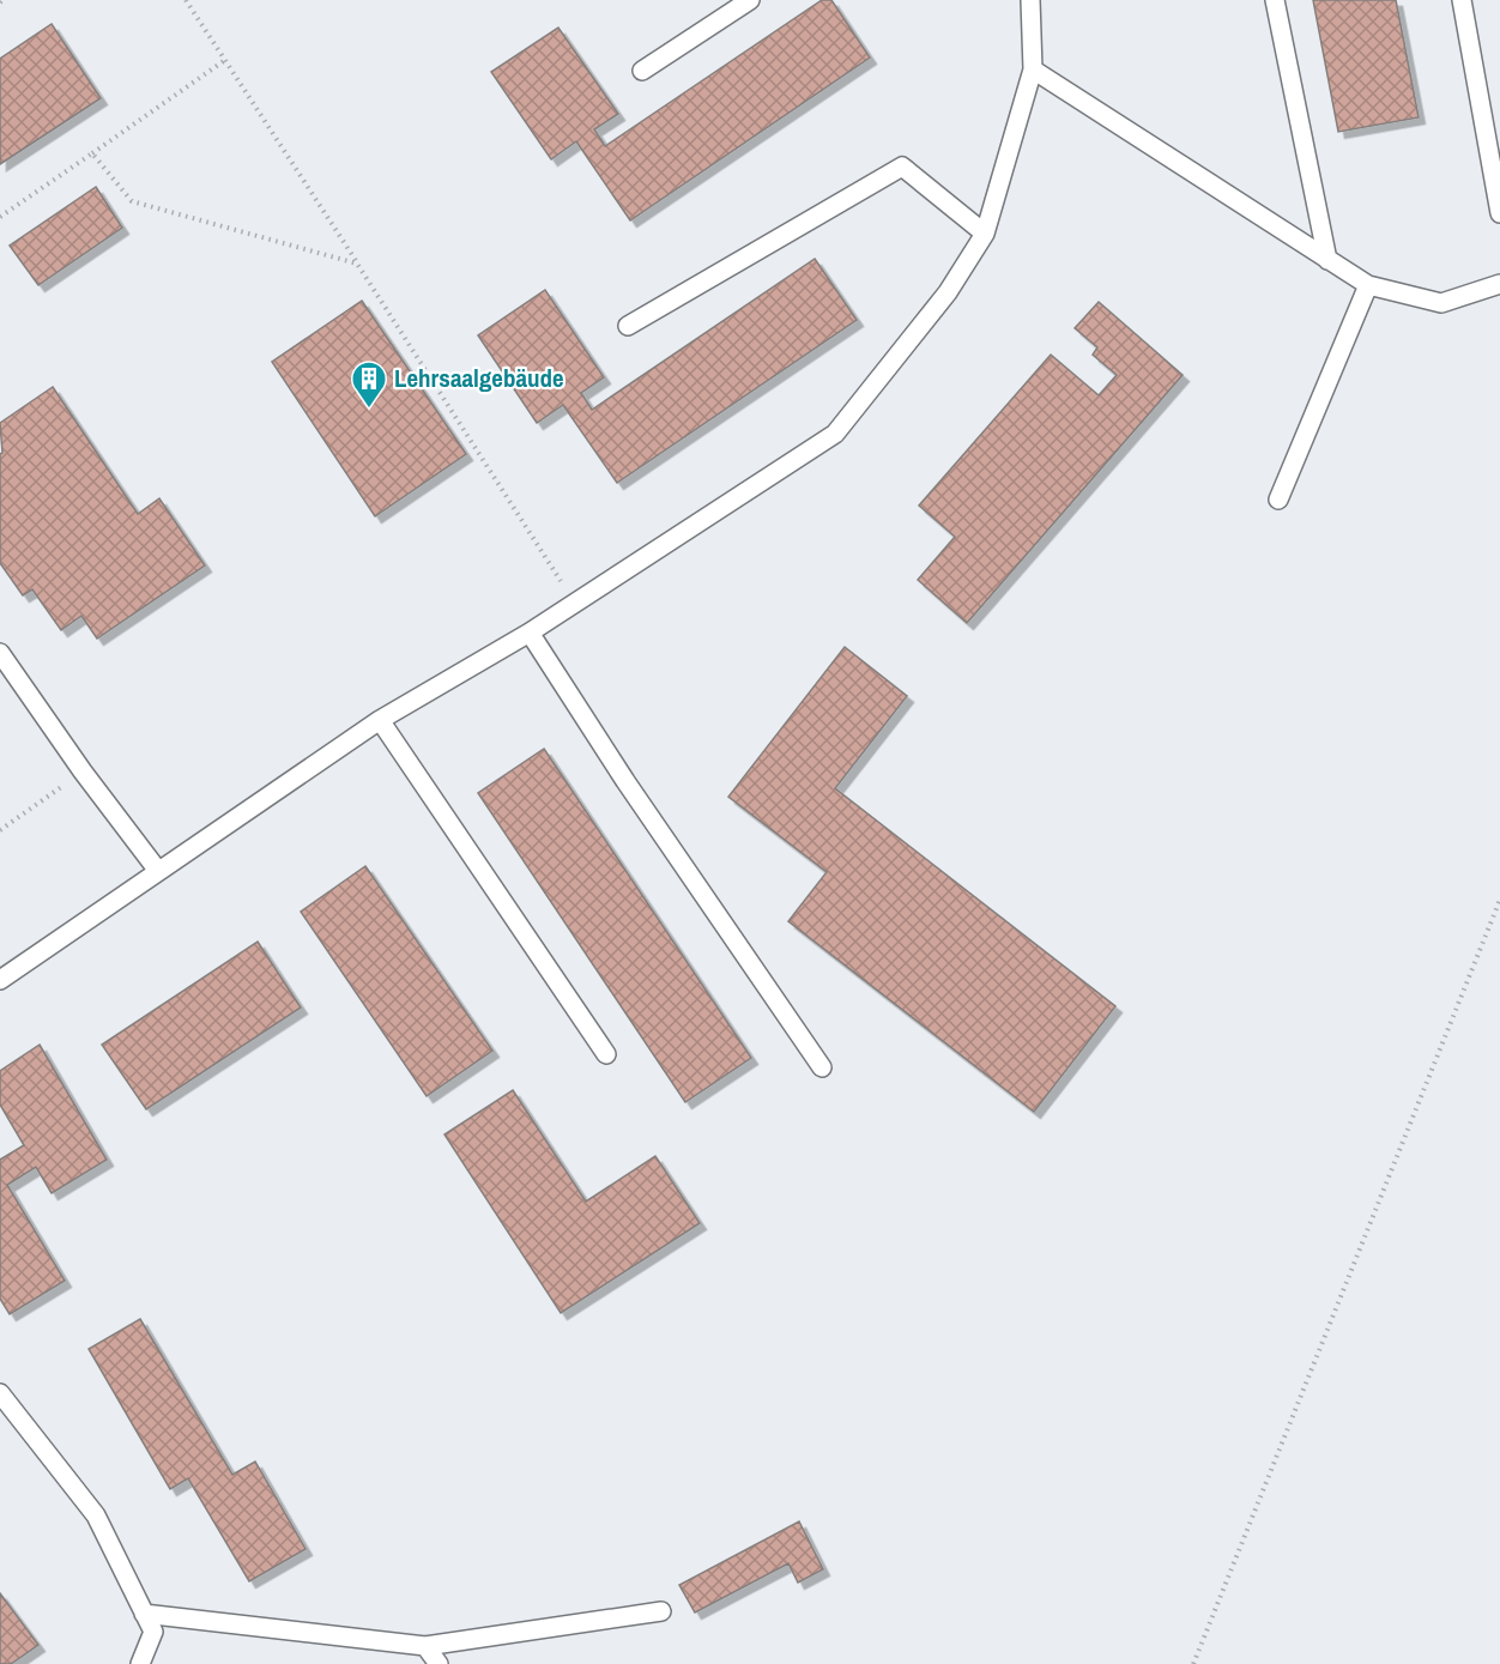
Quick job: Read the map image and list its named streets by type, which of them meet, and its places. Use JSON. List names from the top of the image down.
{
  "places": {
    "building": ["Lehrsaalgebäude"]
  }
}
